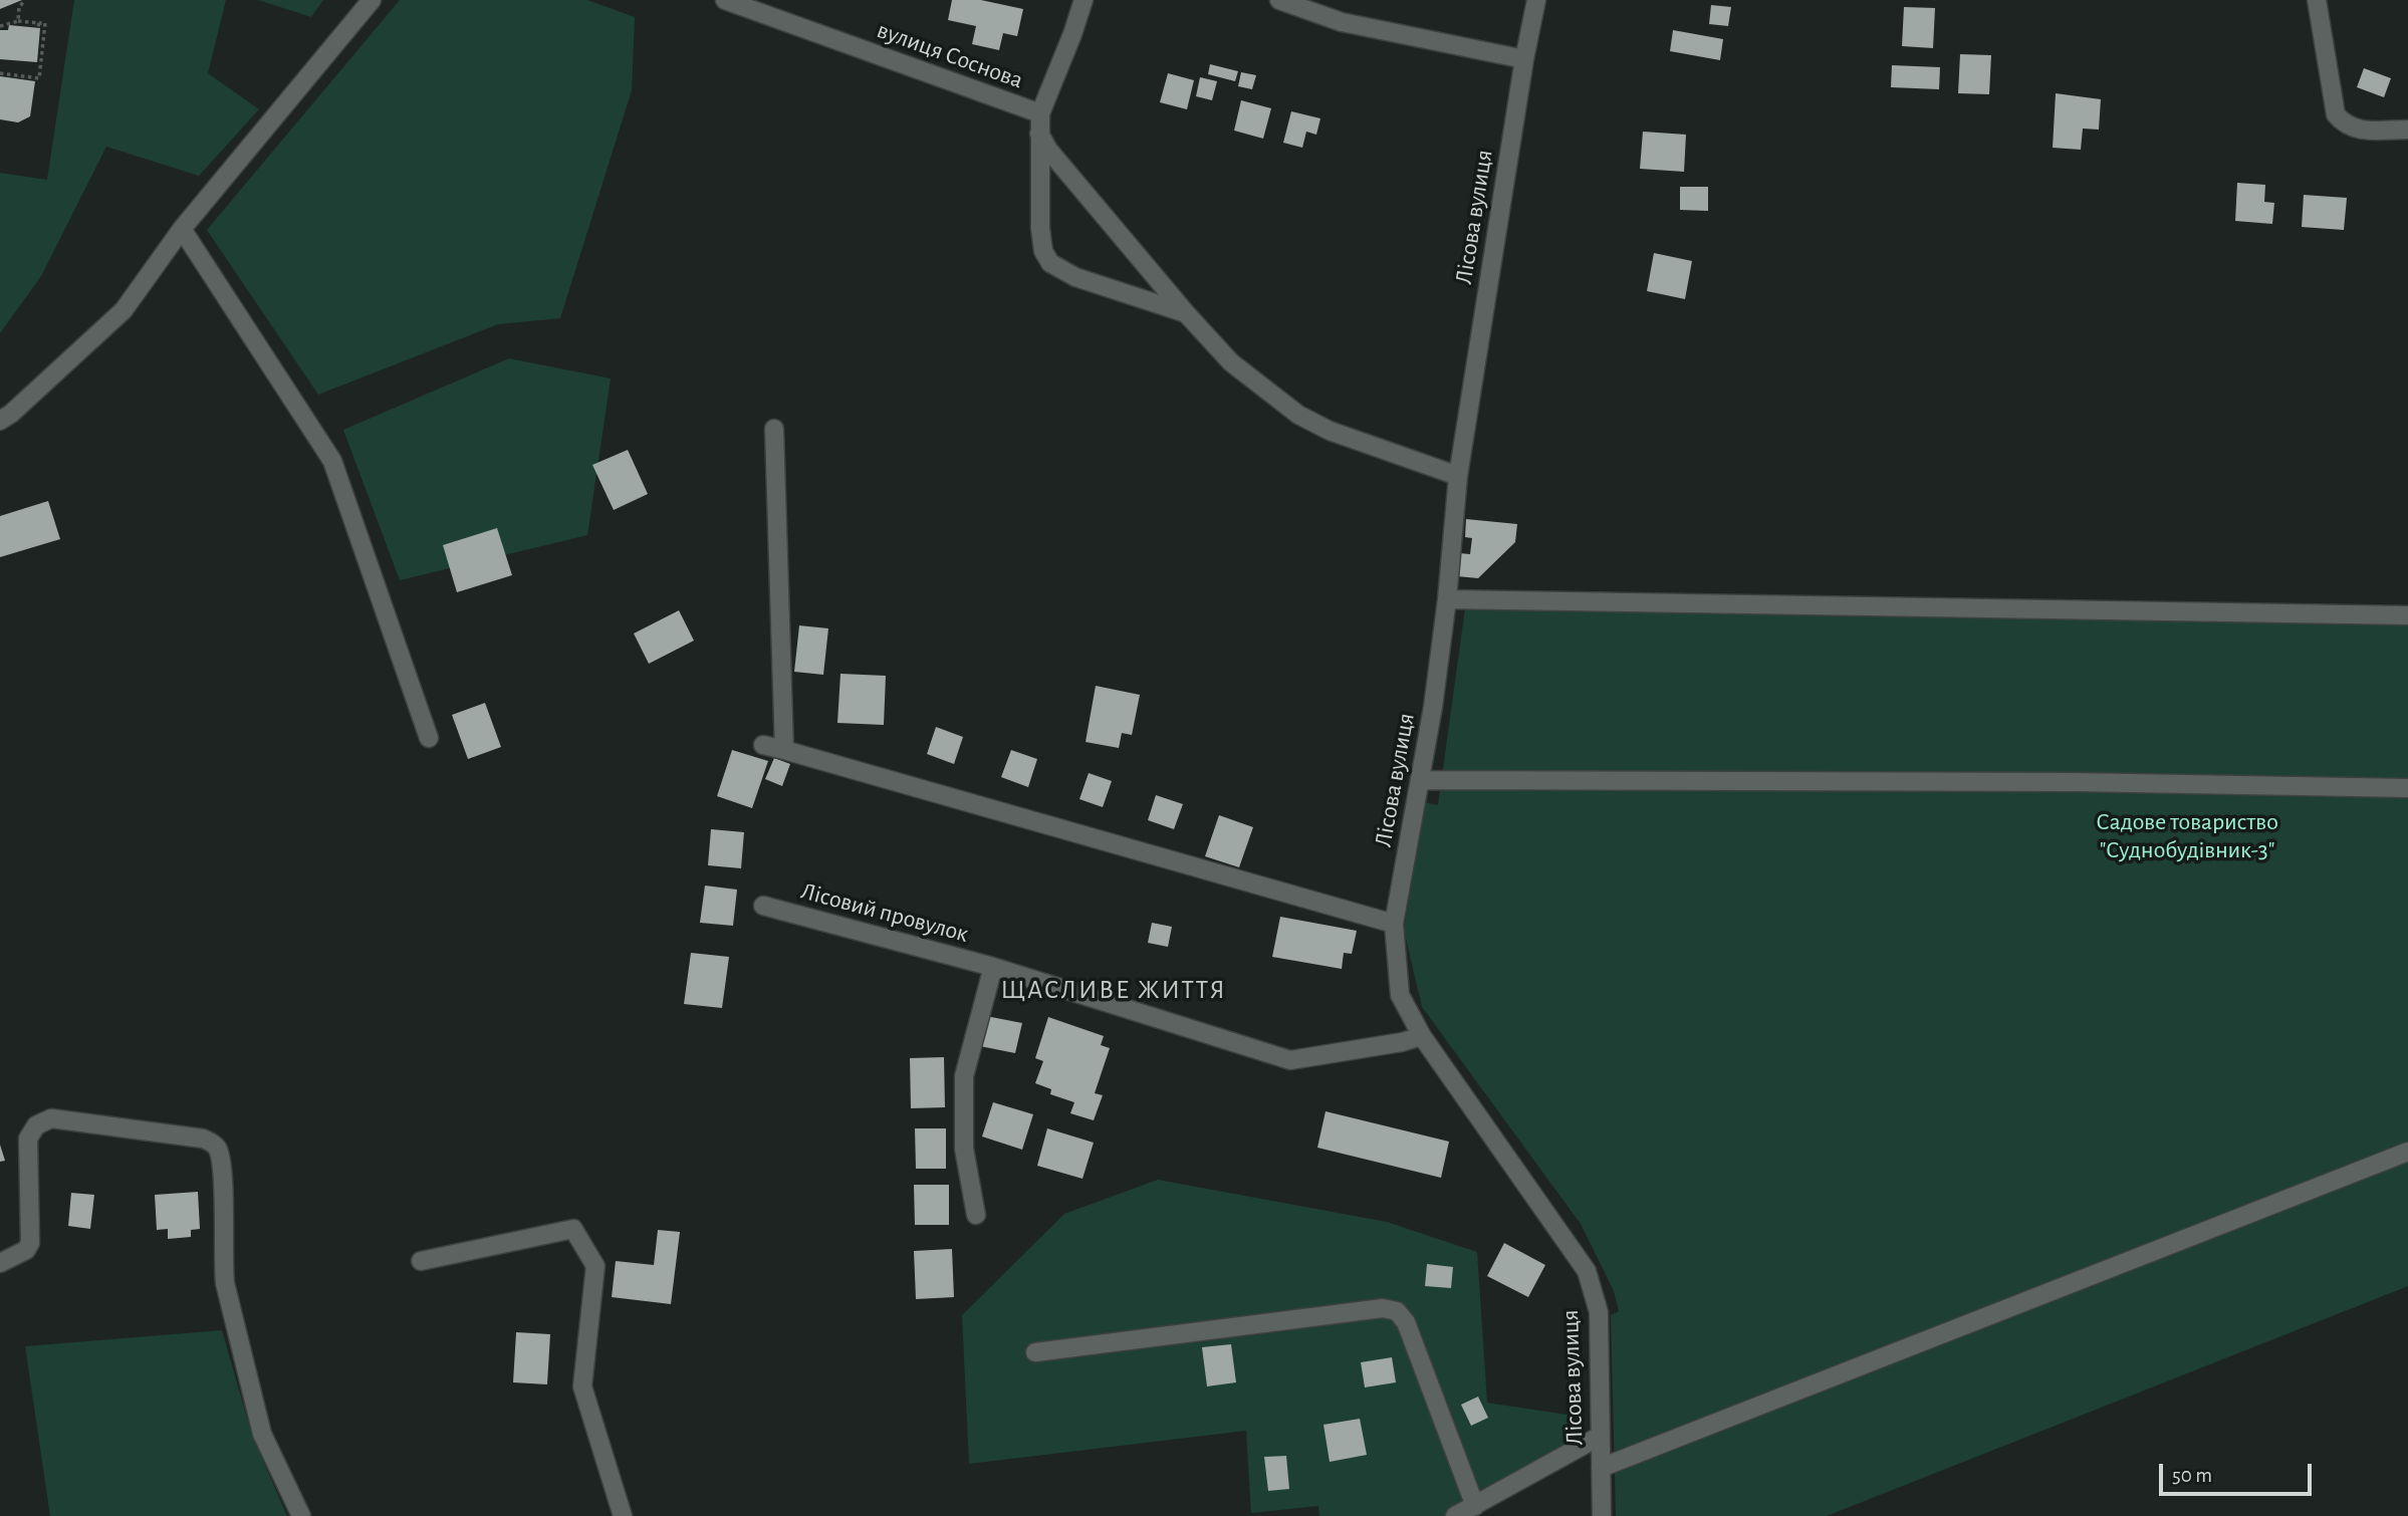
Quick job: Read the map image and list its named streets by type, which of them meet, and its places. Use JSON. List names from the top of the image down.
{
  "streets": {
    "street": ["вулиця Соснова", "Лісова вулиця", "Лісовий провулок"]
  },
  "crossings": [
    ["Лісова вулиця", "Лісовий провулок"]
  ],
  "districts": ["ЩАСЛИВЕ ЖИТТЯ"],
  "parks": ["Садове товариство \"Суднобудівник-3\""],
  "scale_bar": "50 m"
}
